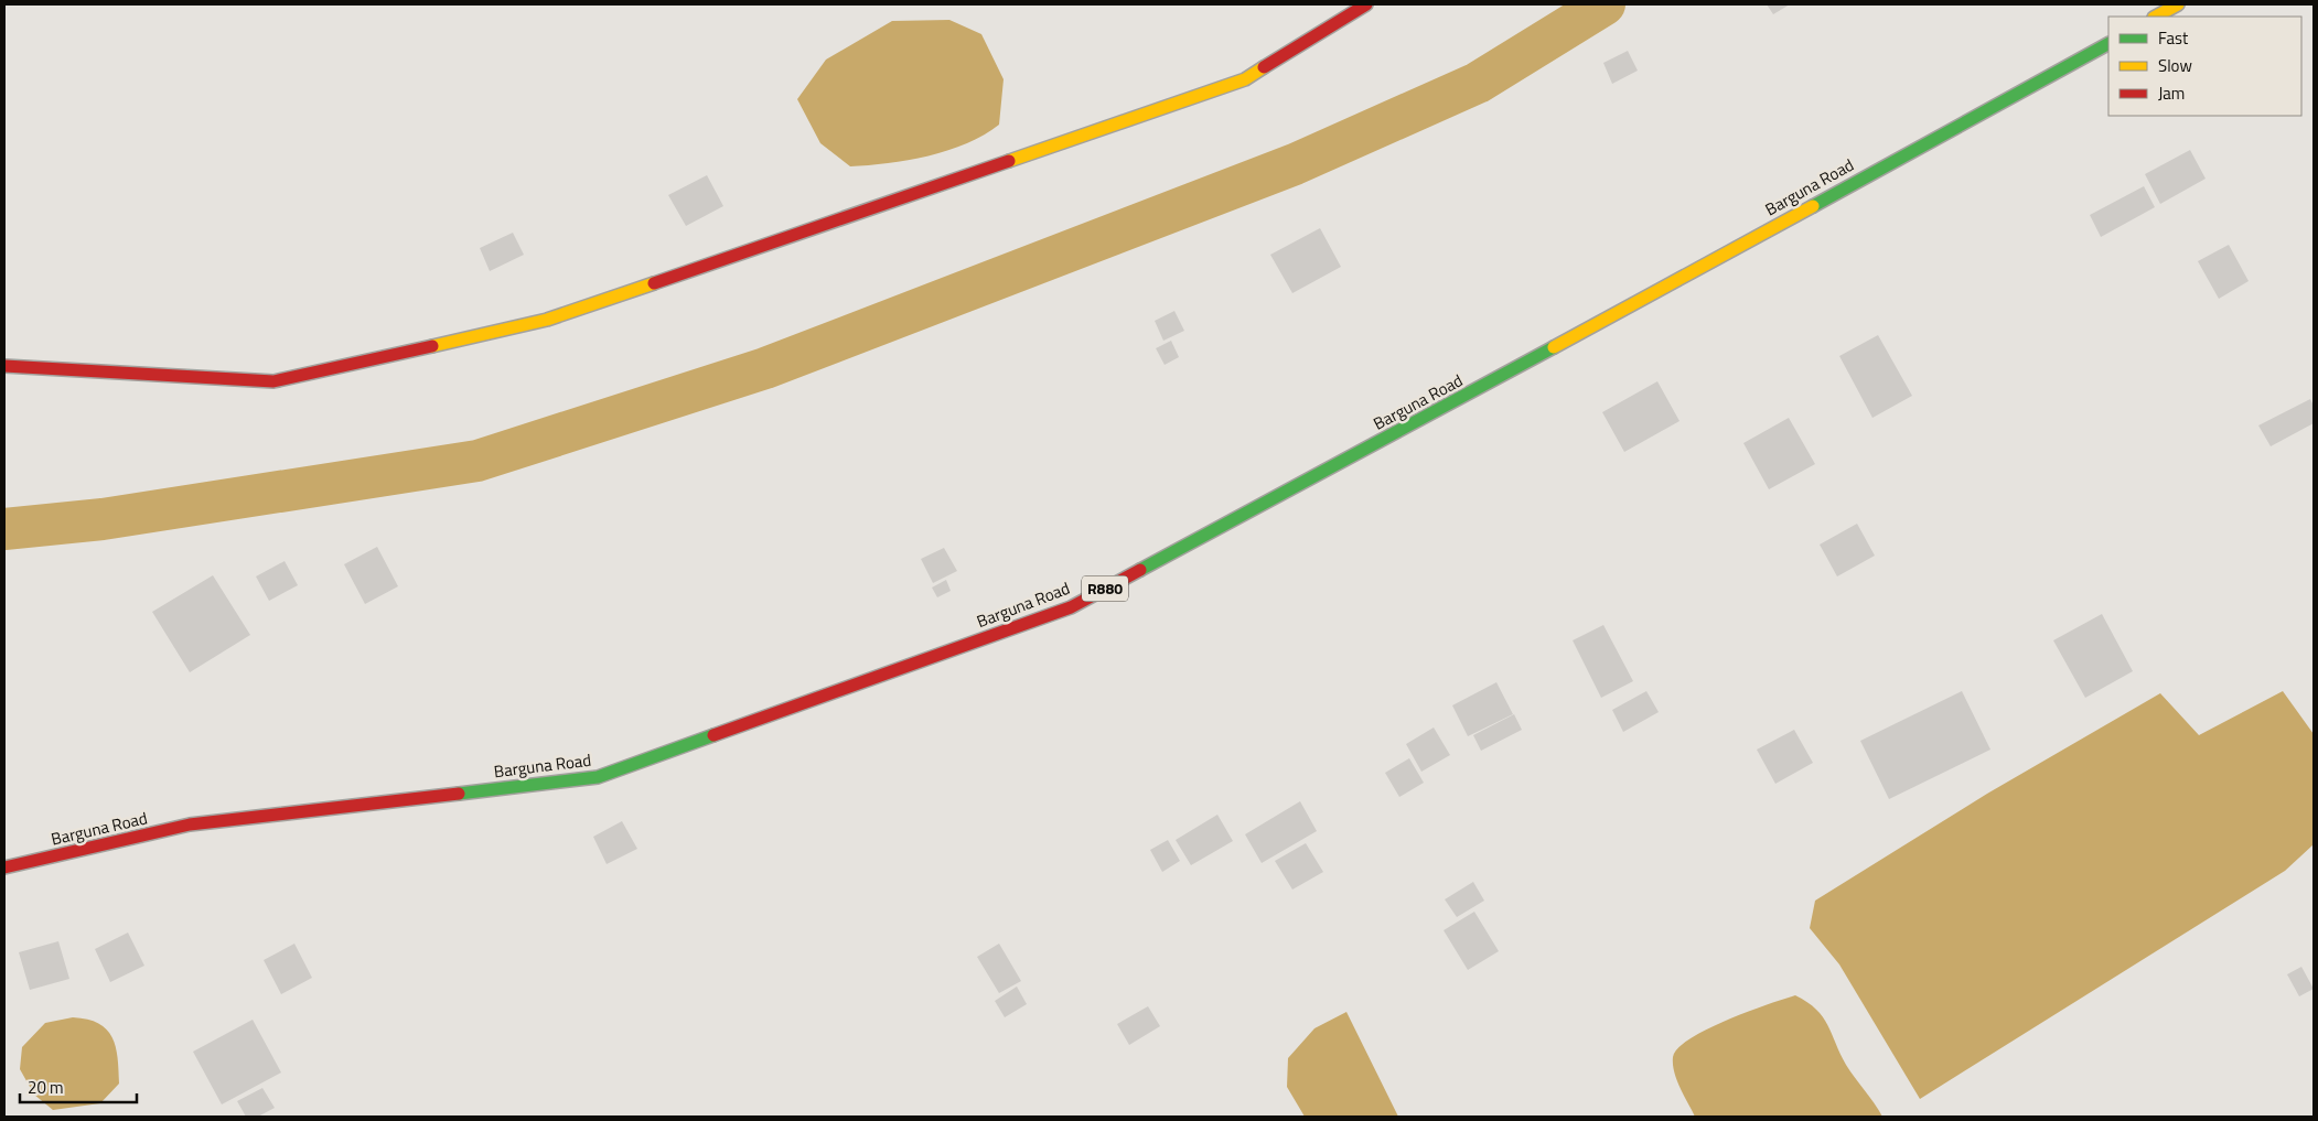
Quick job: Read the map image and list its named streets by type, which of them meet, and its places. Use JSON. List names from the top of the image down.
{
  "streets": {
    "main road": ["Barguna Road", "R880"]
  },
  "legend": ["Fast", "Slow", "Jam"],
  "scale_bar": "20 m"
}
